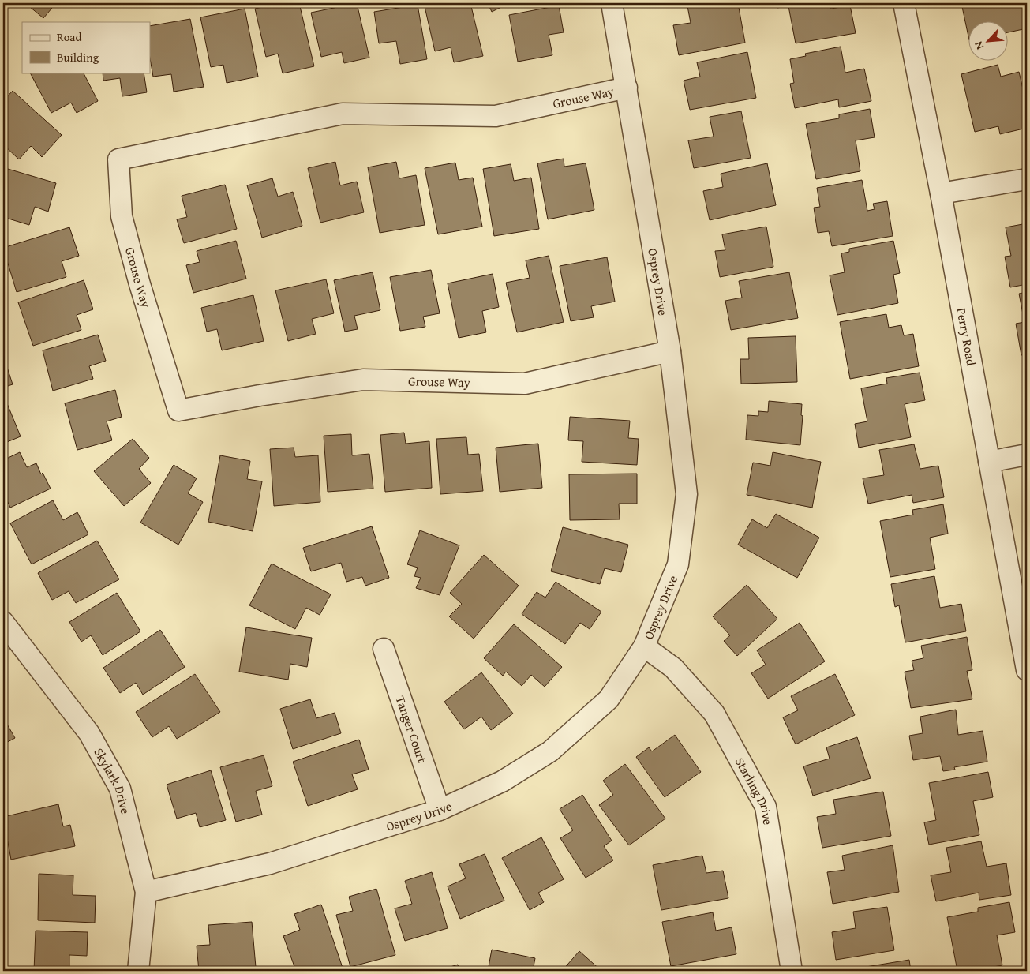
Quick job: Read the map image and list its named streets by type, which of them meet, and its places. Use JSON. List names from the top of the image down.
{
  "streets": {
    "street": [
      "Grouse Way",
      "Osprey Drive",
      "Perry Road",
      "Tanger Court",
      "Skylark Drive",
      "Starling Drive"
    ]
  },
  "crossings": [
    ["Grouse Way", "Osprey Drive"],
    ["Osprey Drive", "Tanger Court"],
    ["Osprey Drive", "Skylark Drive"],
    ["Osprey Drive", "Starling Drive"]
  ],
  "legend": ["Road", "Building"],
  "north": "bottom left"
}
